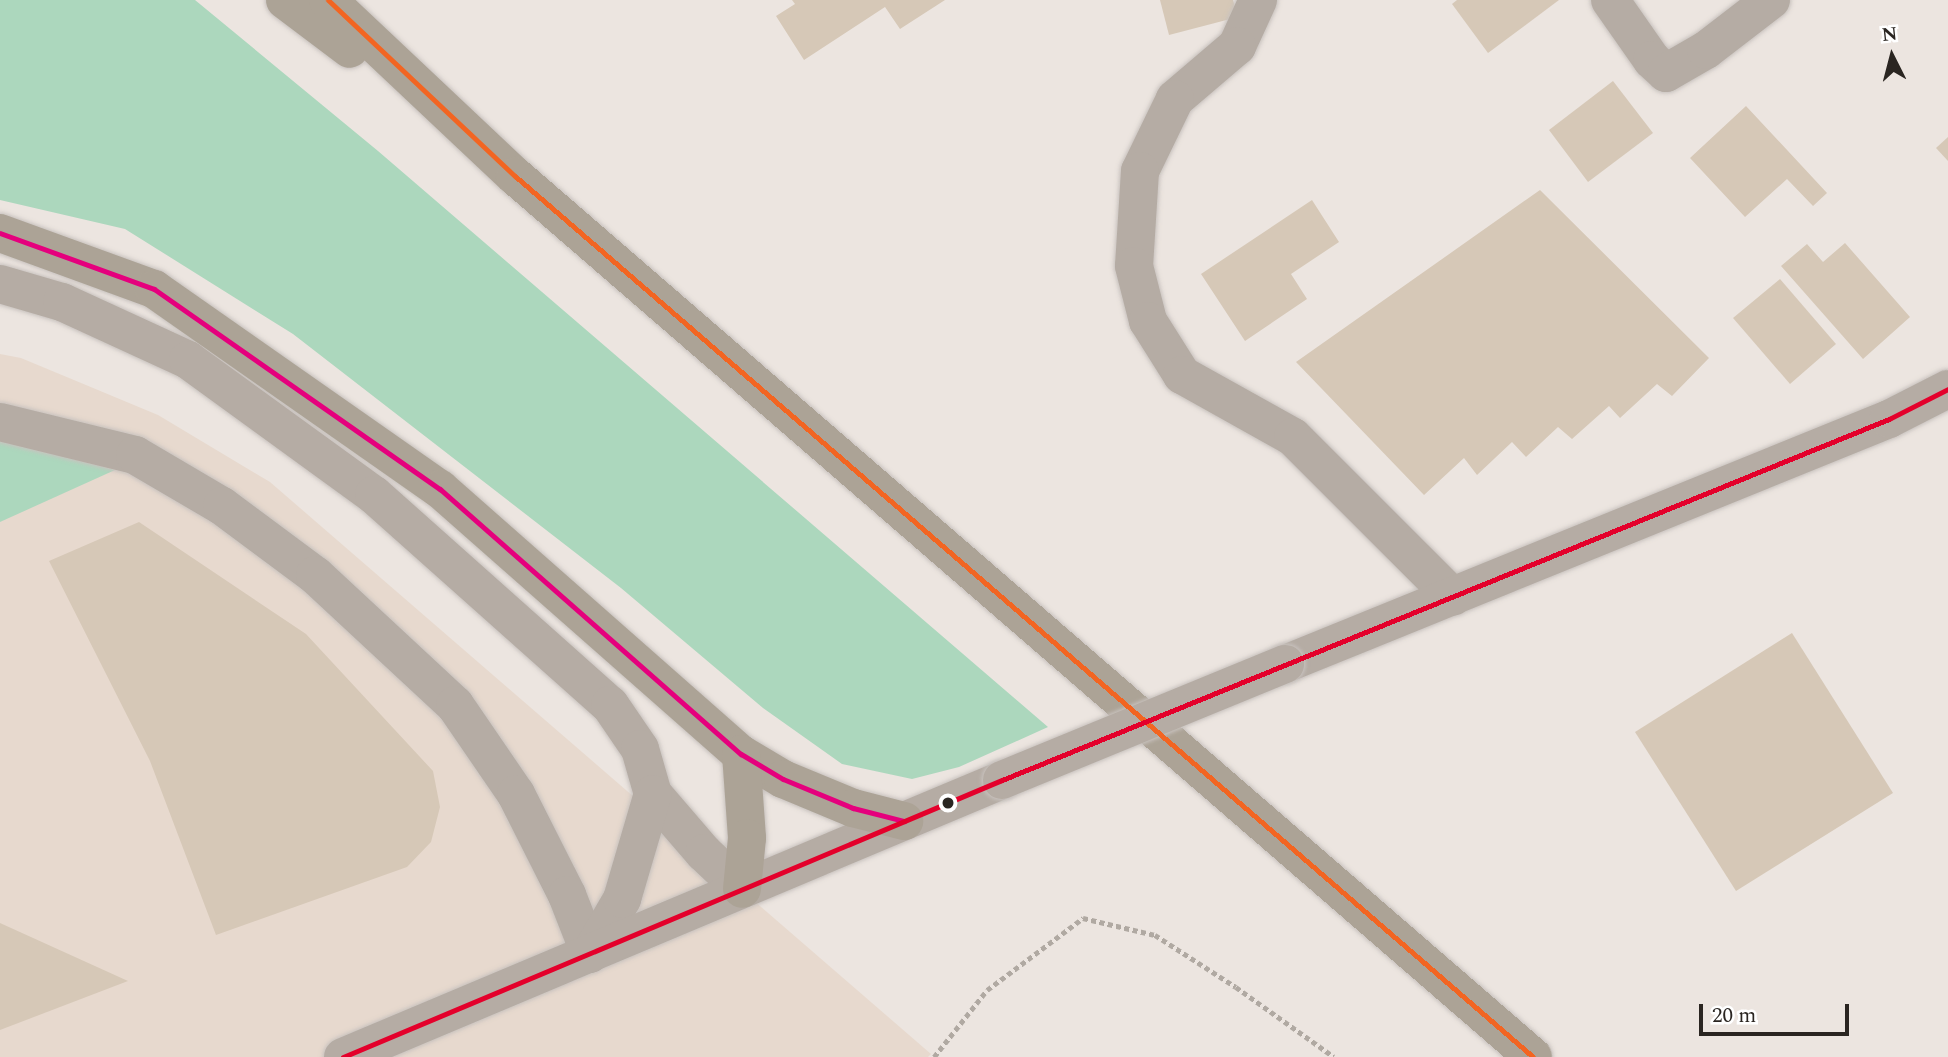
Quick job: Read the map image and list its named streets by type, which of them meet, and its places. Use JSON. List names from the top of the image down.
{
  "scale_bar": "20 m",
  "north": "top"
}
